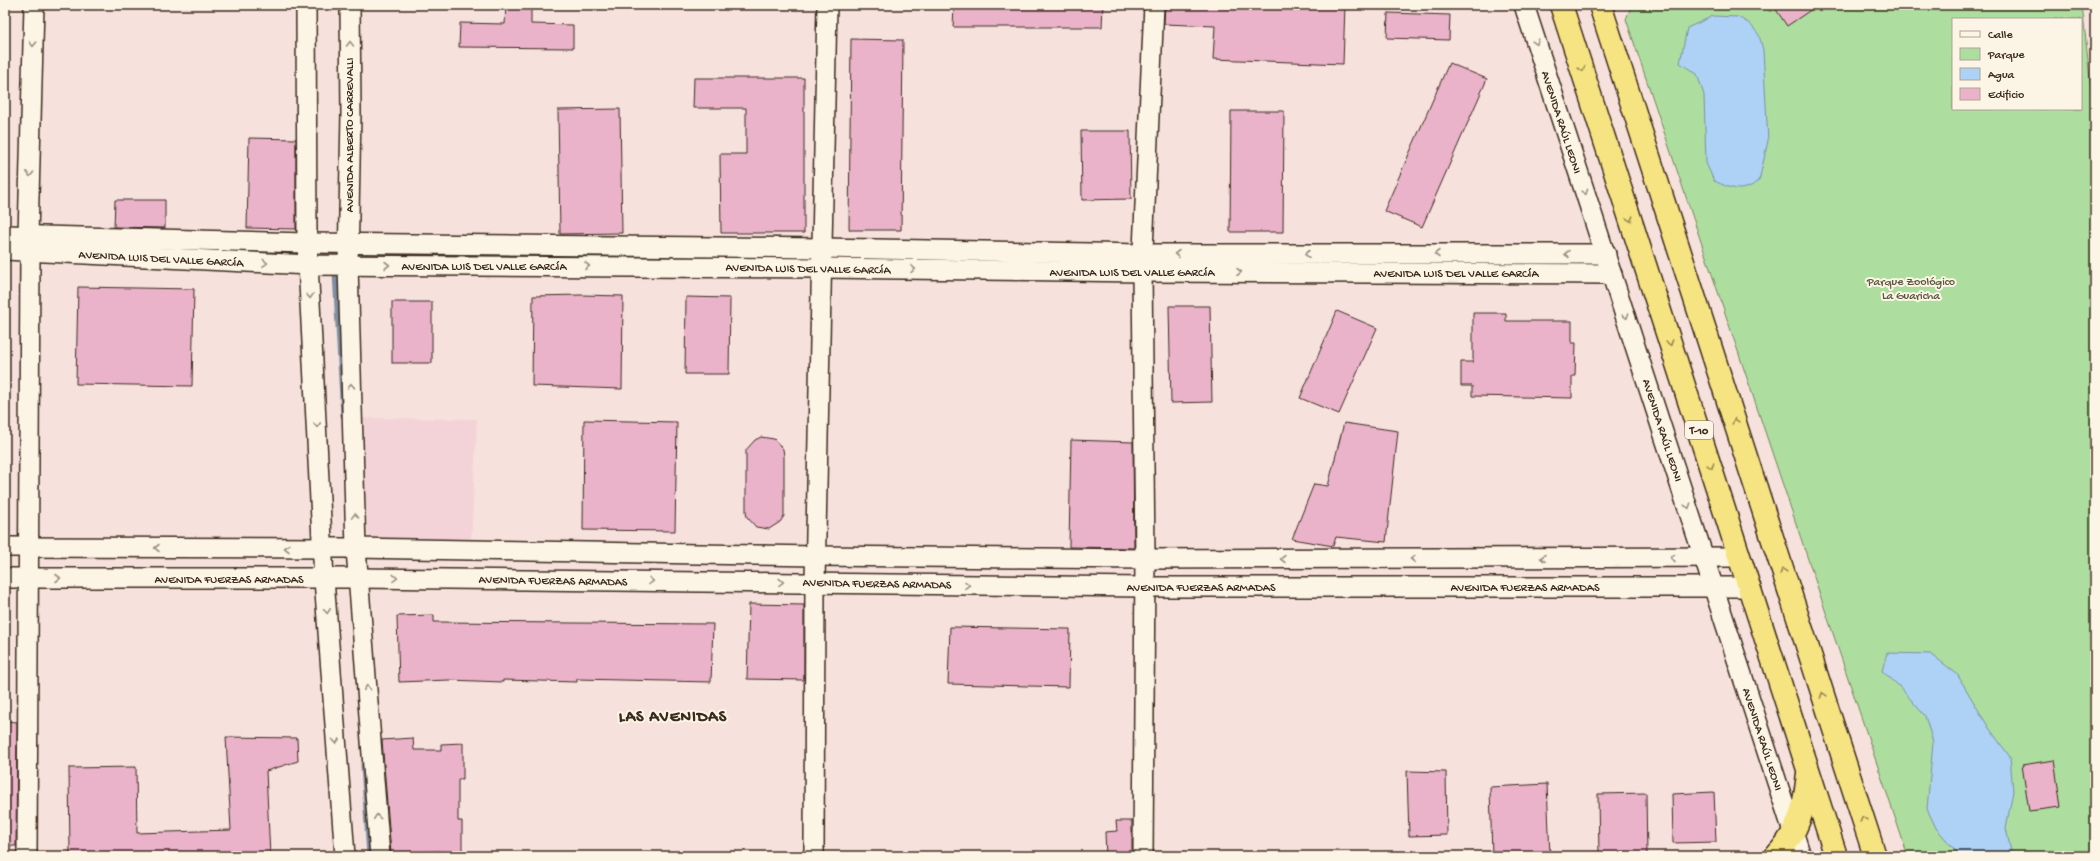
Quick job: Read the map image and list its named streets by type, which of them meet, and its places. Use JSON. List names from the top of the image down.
{
  "streets": {
    "highway": ["T-10"],
    "street": [
      "AVENIDA RAÚL LEONI",
      "AVENIDA ALBERTO CARREVALLI",
      "AVENIDA LUIS DEL VALLE GARCÍA",
      "AVENIDA FUERZAS ARMADAS"
    ]
  },
  "crossings": [
    ["AVENIDA RAÚL LEONI", "AVENIDA LUIS DEL VALLE GARCÍA"],
    ["AVENIDA RAÚL LEONI", "AVENIDA FUERZAS ARMADAS"],
    ["AVENIDA ALBERTO CARREVALLI", "AVENIDA LUIS DEL VALLE GARCÍA"],
    ["AVENIDA ALBERTO CARREVALLI", "AVENIDA FUERZAS ARMADAS"],
    ["T-10", "AVENIDA FUERZAS ARMADAS"]
  ],
  "one_way": ["AVENIDA RAÚL LEONI"],
  "districts": ["LAS AVENIDAS"],
  "parks": ["Parque Zoológico La Guaricha"],
  "legend": [
    "Calle",
    "Parque",
    "Agua",
    "Edificio"
  ]
}
